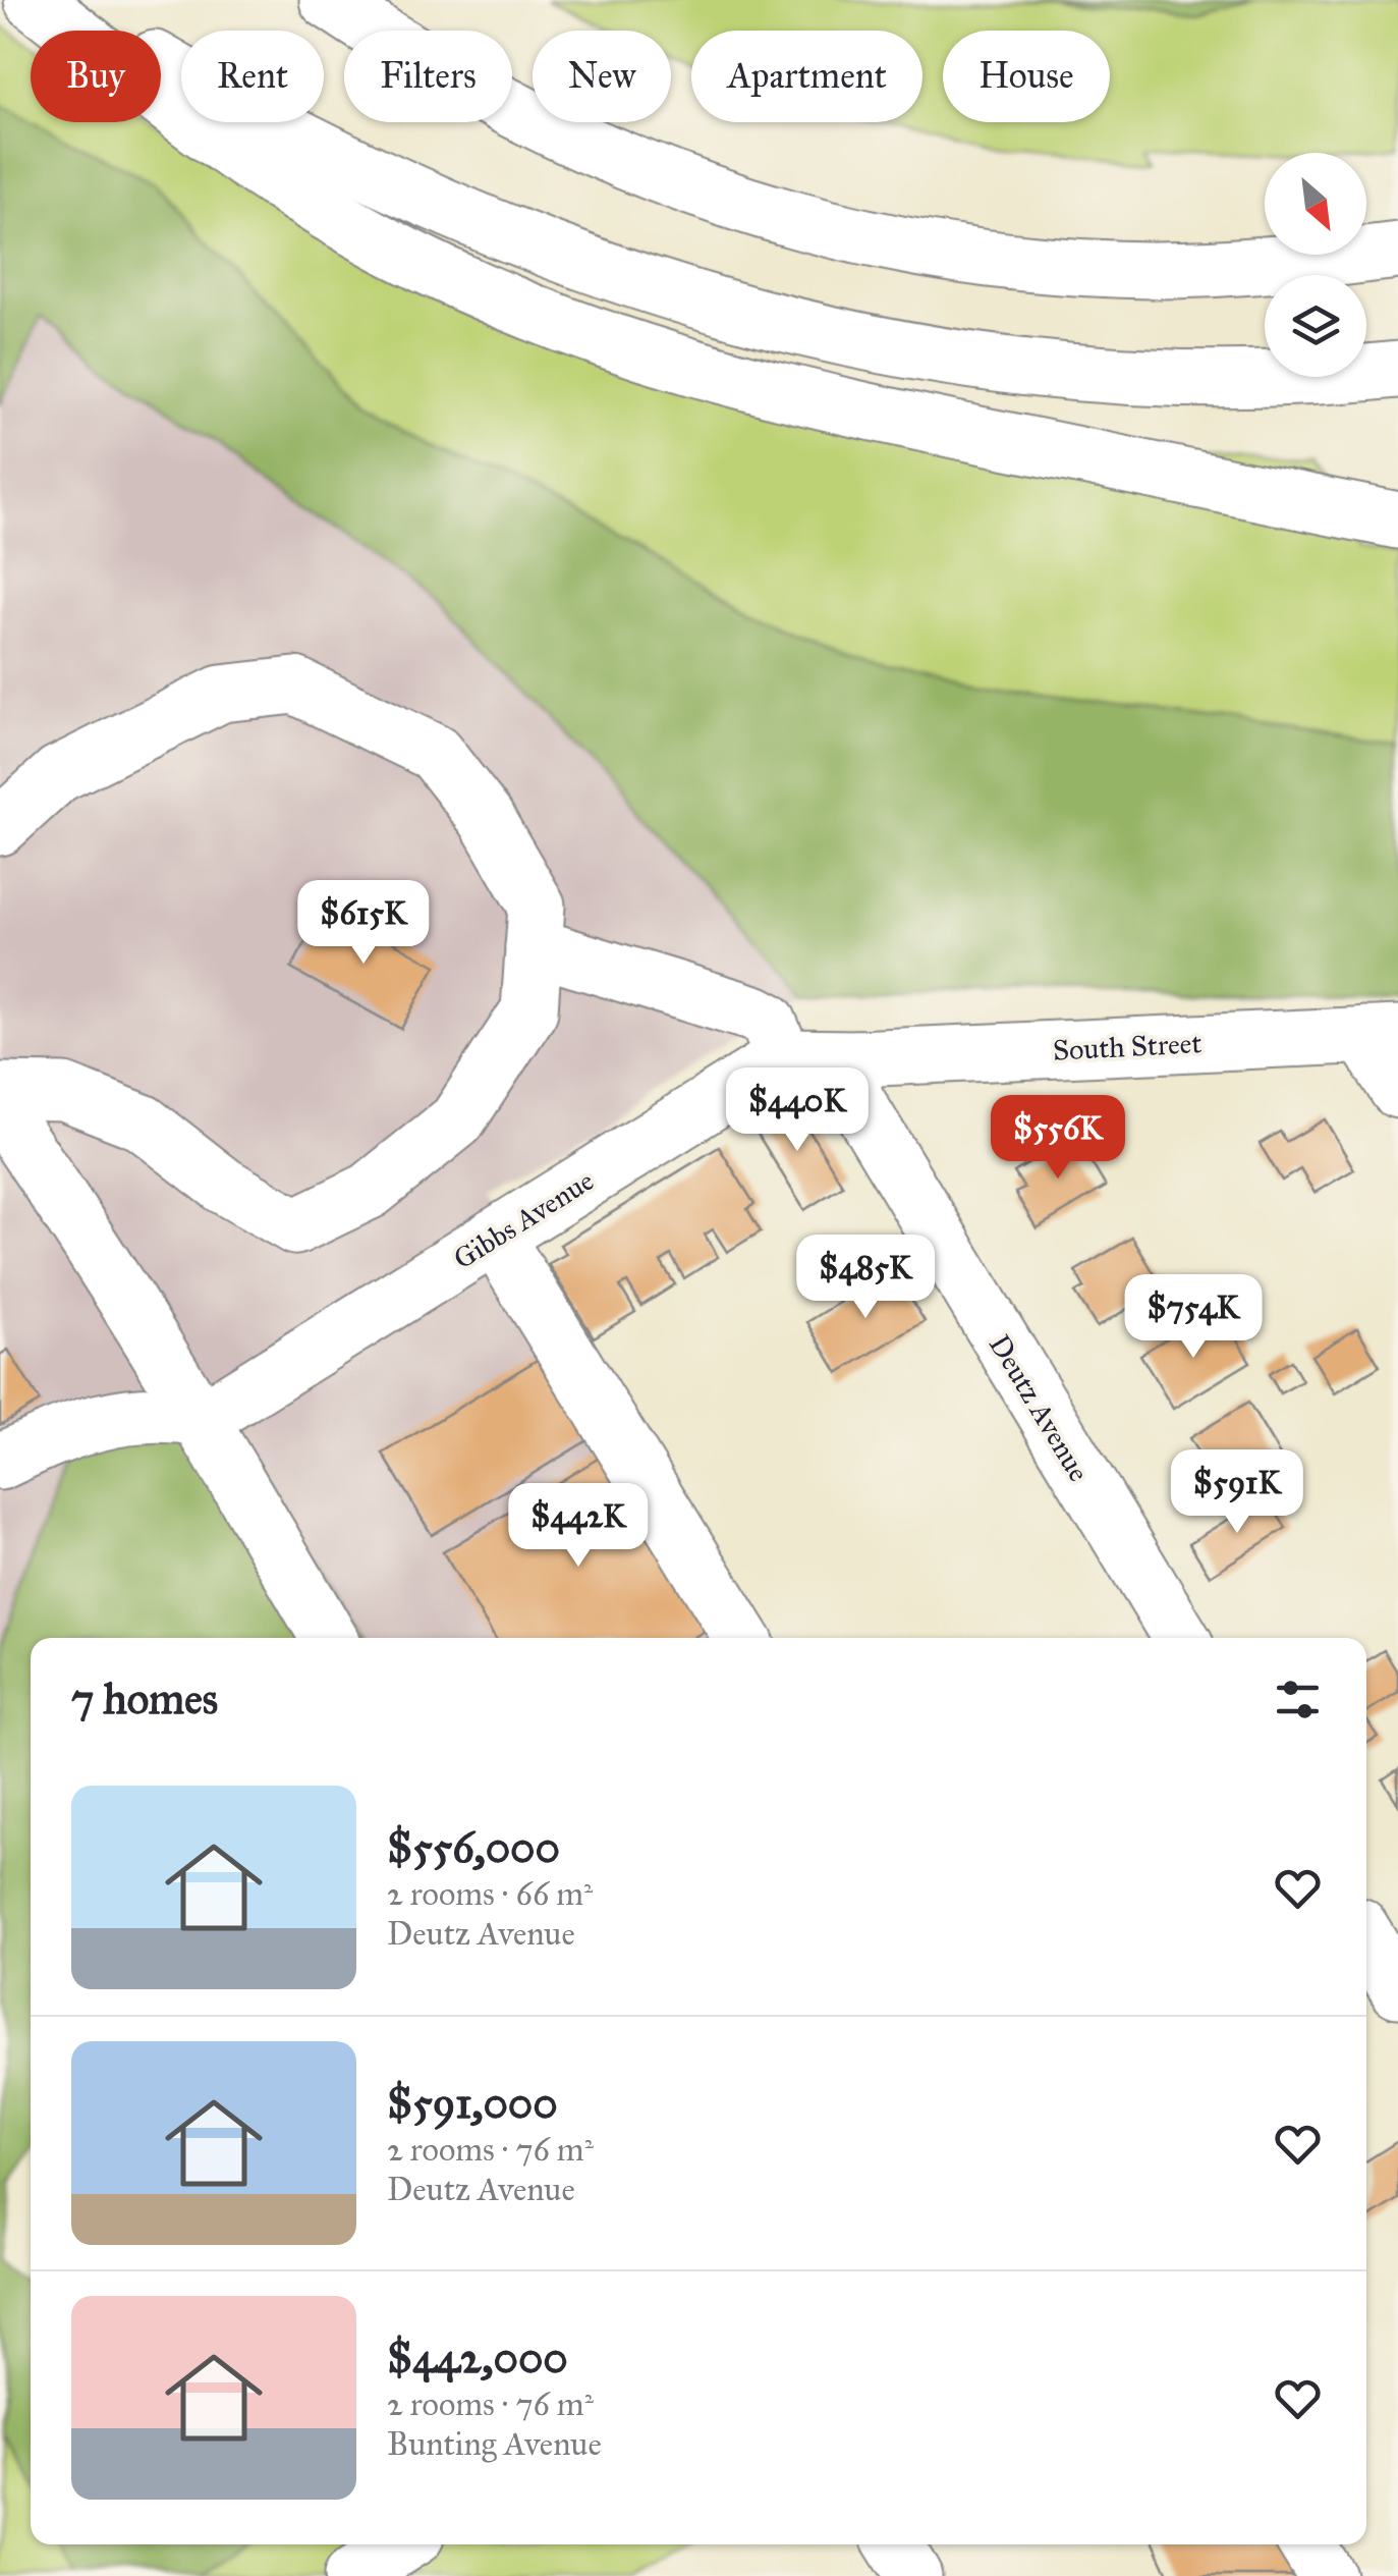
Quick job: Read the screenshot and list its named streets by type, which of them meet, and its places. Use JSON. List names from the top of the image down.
{
  "streets": {
    "main road": ["South Street", "Gibbs Avenue", "Deutz Avenue"]
  },
  "crossings": [
    ["South Street", "Deutz Avenue"]
  ],
  "north": "bottom right",
  "page": {
    "chip": [
      "Buy",
      "Rent",
      "Filters",
      "New",
      "Apartment",
      "House"
    ],
    "price": [
      "$615K",
      "$440K",
      "$556K",
      "$485K",
      "$754K",
      "$591K",
      "$442K"
    ],
    "heading": "7 homes",
    "list": [
      {
        "name": "$556,000",
        "note": "2 rooms · 66 m² · Deutz Avenue"
      },
      {
        "name": "$591,000",
        "note": "2 rooms · 76 m² · Deutz Avenue"
      },
      {
        "name": "$442,000",
        "note": "2 rooms · 76 m² · Bunting Avenue"
      }
    ]
  }
}
